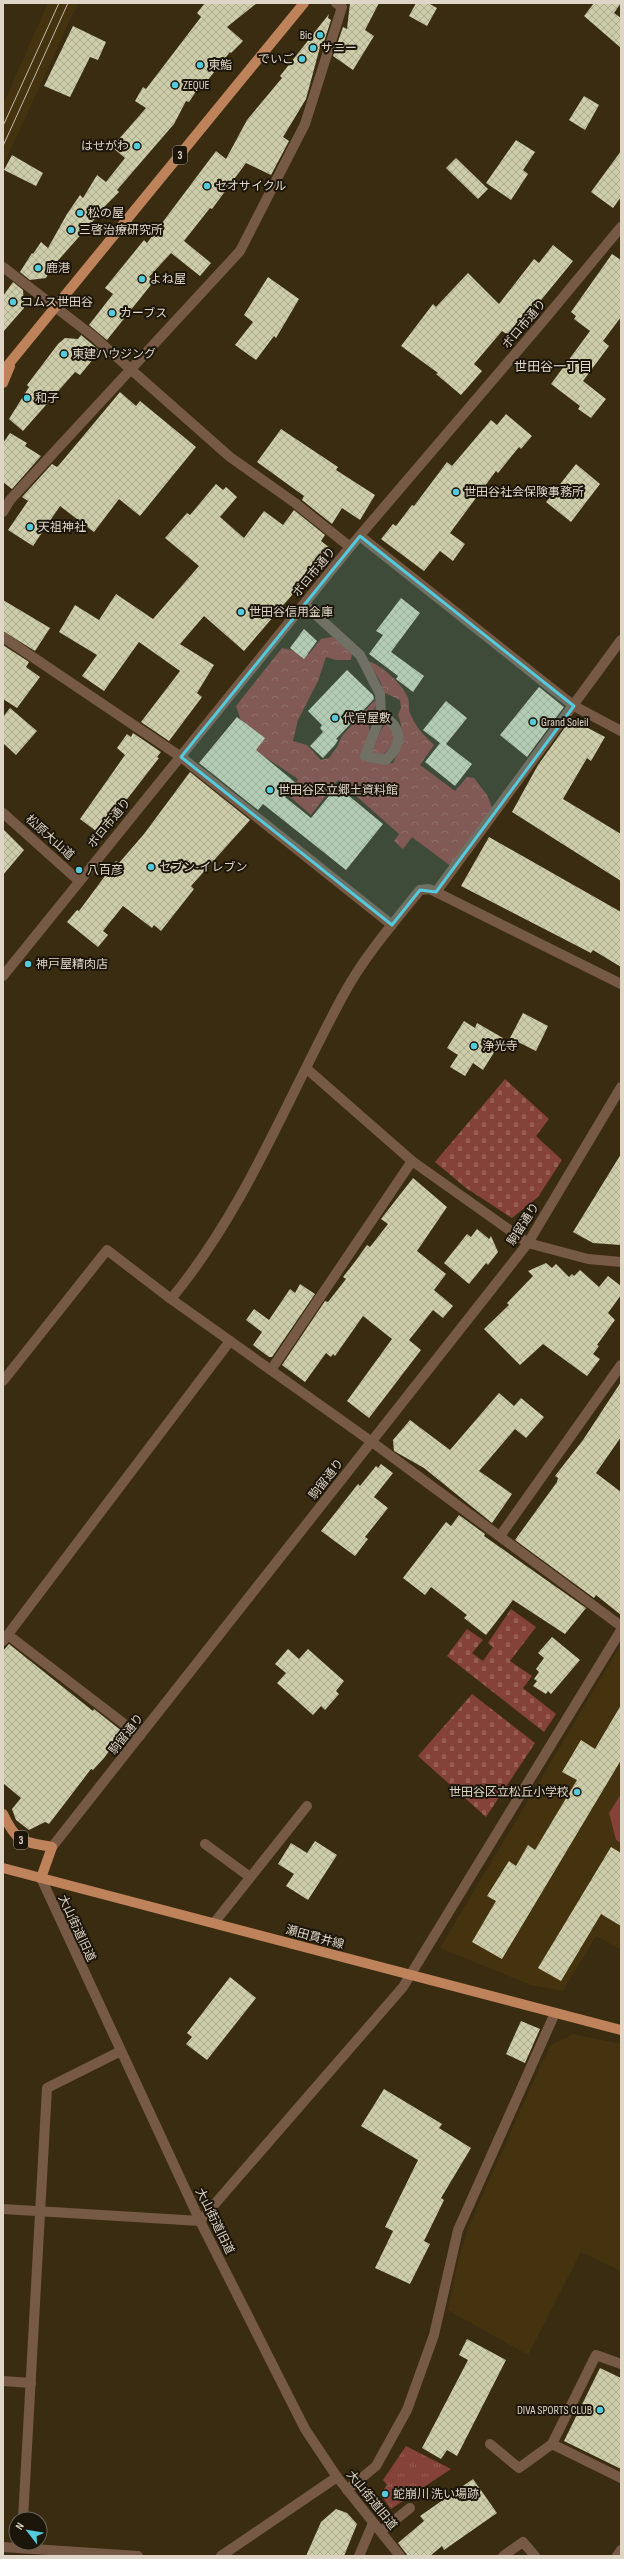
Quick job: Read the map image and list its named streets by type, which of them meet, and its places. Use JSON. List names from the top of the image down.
{
  "streets": {
    "main road": ["3", "駒留通り", "瀬田貫井線"],
    "street": ["ボロ市通り", "松原大山道", "大山街道旧道"]
  },
  "crossings": [
    ["3", "駒留通り"],
    ["ボロ市通り", "松原大山道"],
    ["駒留通り", "大山街道旧道"],
    ["駒留通り", "瀬田貫井線"],
    ["大山街道旧道", "瀬田貫井線"]
  ],
  "districts": ["世田谷一丁目"],
  "places": [
    "Bic",
    "サニー",
    "でいご",
    "東鮨",
    "ZEQUE",
    "はせがわ",
    "セオサイクル",
    "松の屋",
    "三啓治療研究所",
    "鹿港",
    "よね屋",
    "コムス世田谷",
    "カーブス",
    "東建ハウジング",
    "和子",
    "世田谷社会保険事務所",
    "天祖神社",
    "世田谷信用金庫",
    "代官屋敷",
    "Grand Soleil",
    "世田谷区立郷土資料館",
    "セブン-イレブン",
    "八百彦",
    "神戸屋精肉店",
    "浄光寺",
    "世田谷区立松丘小学校",
    "DIVA SPORTS CLUB",
    "蛇崩川 洗い場跡"
  ],
  "north": "top left"
}
